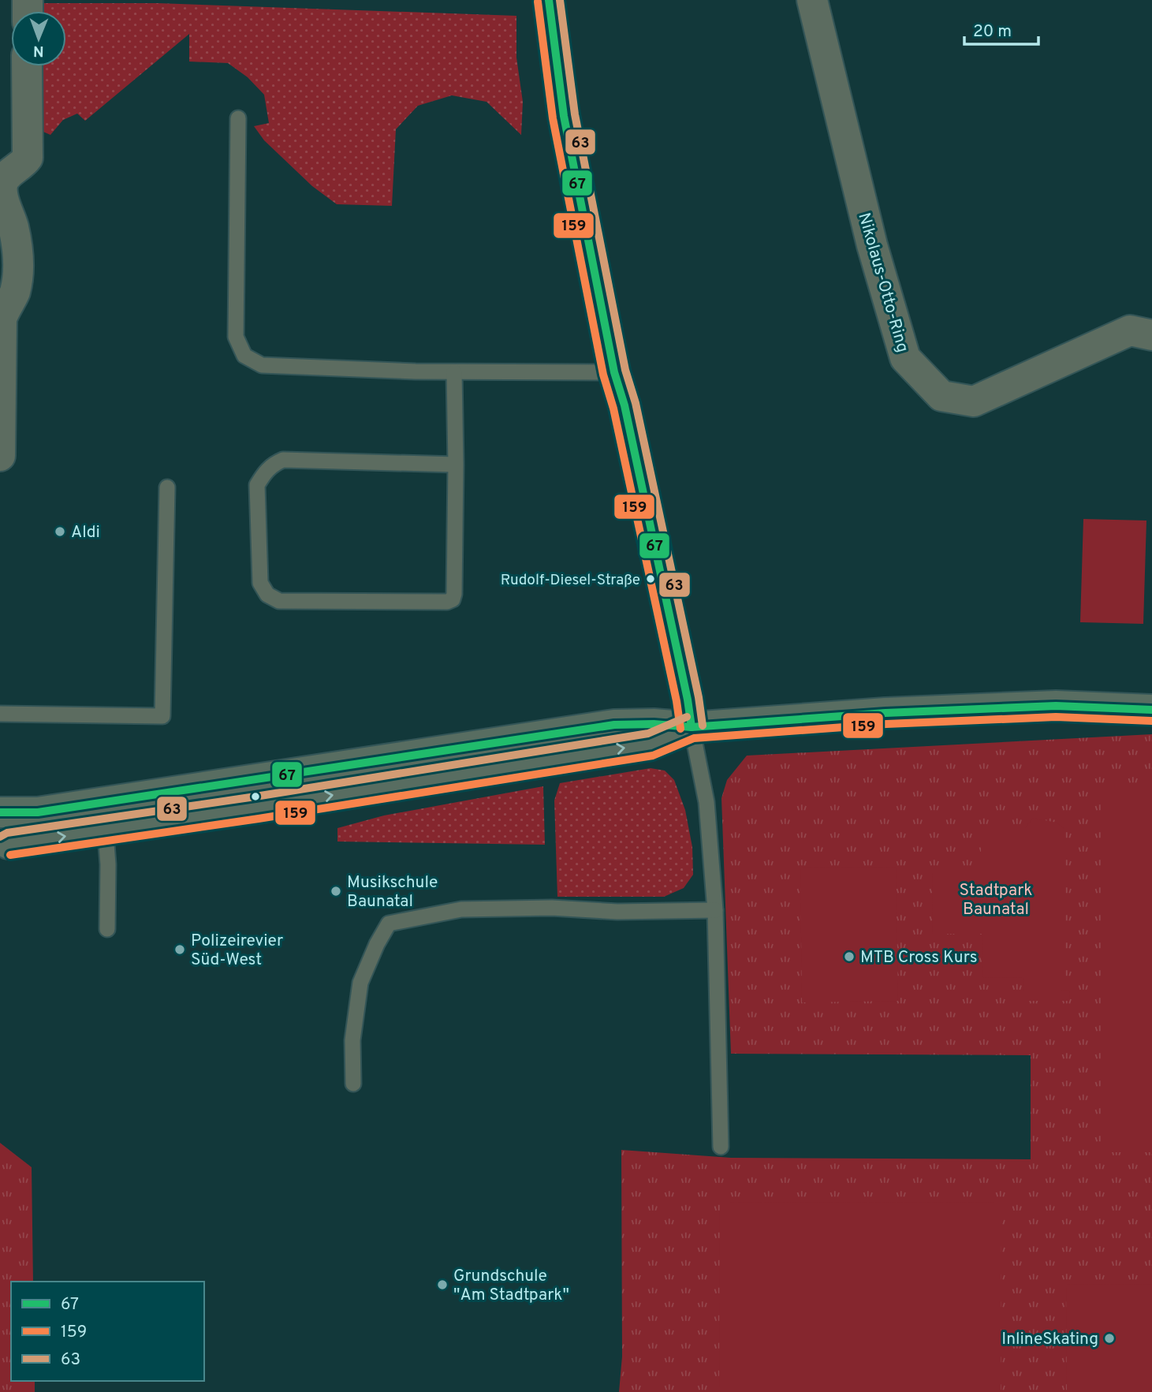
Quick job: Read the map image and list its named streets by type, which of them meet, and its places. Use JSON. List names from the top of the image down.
{
  "streets": {
    "street": ["Nikolaus-Otto-Ring"]
  },
  "parks": ["Stadtpark Baunatal"],
  "places": [
    "Aldi",
    "Rudolf-Diesel-Straße",
    "Musikschule Baunatal",
    "Polizeirevier Süd-West",
    "MTB Cross Kurs",
    "Grundschule \"Am Stadtpark\"",
    "InlineSkating"
  ],
  "lines": ["transit line 67", "transit line 63", "transit line 159"],
  "legend": ["67", "159", "63"],
  "scale_bar": "20 m",
  "north": "bottom"
}
